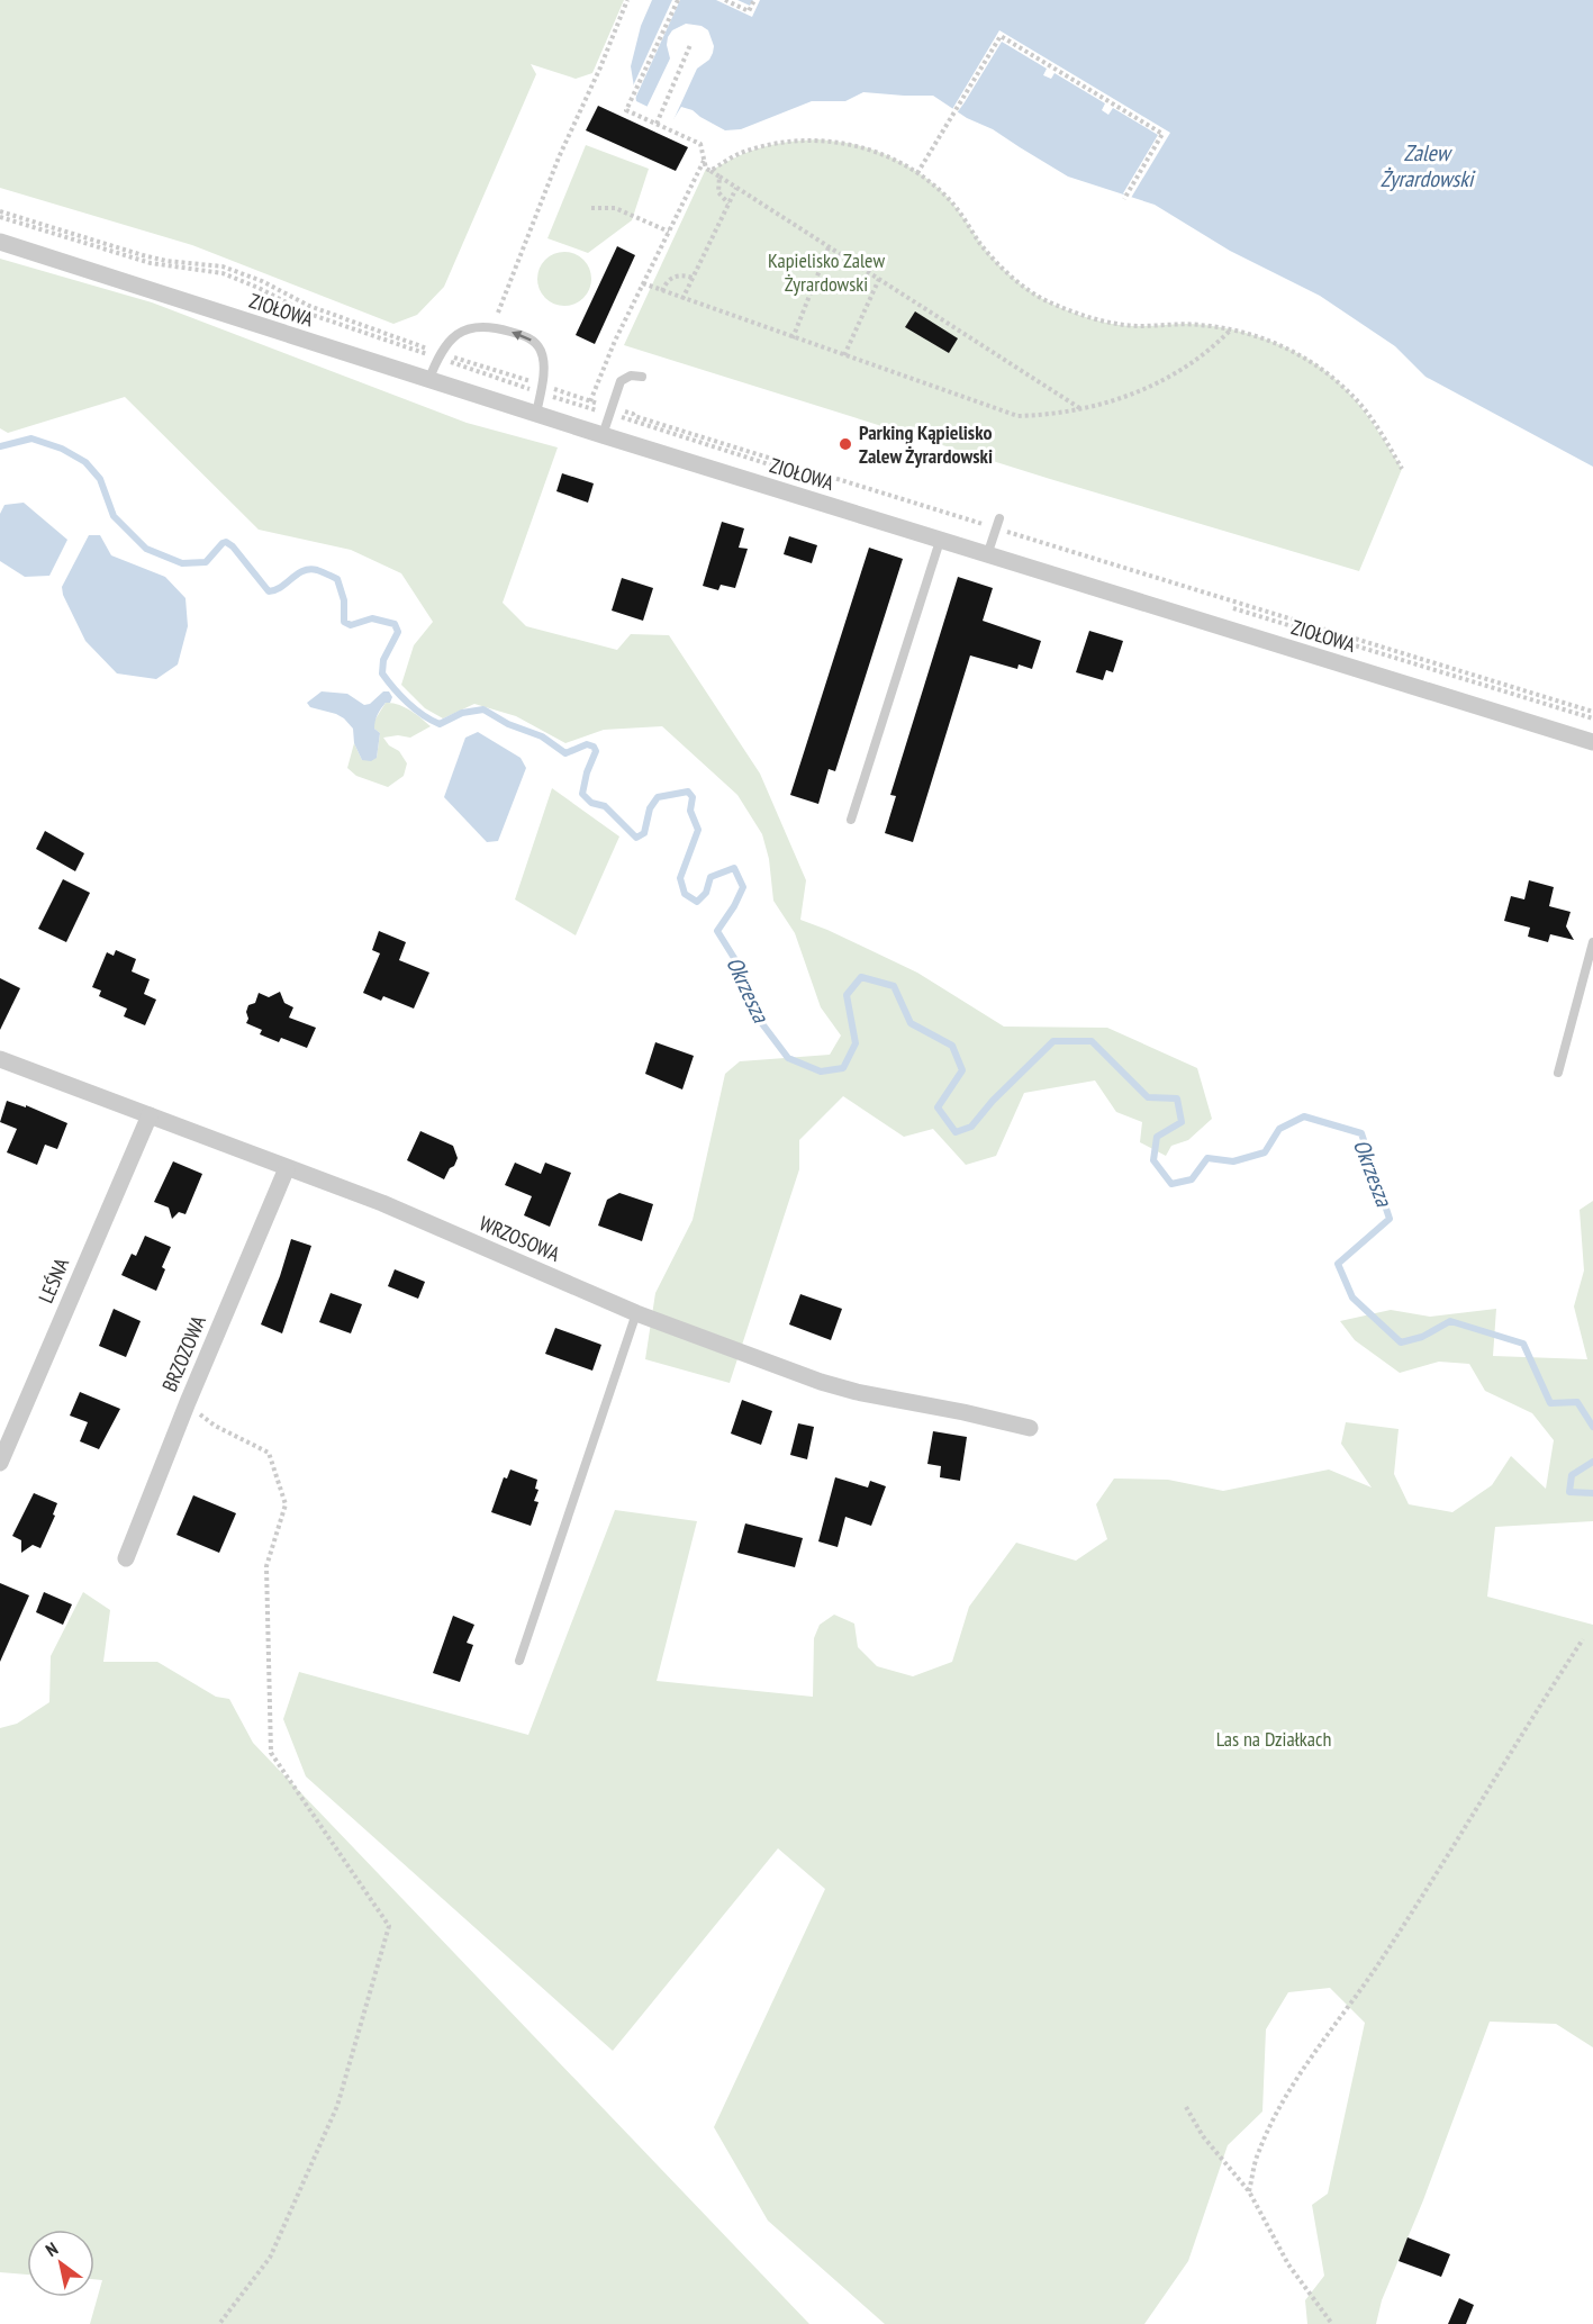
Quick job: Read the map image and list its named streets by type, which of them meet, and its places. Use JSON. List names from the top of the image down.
{
  "streets": {
    "street": [
      "ZIOŁOWA",
      "WRZOSOWA",
      "LEŚNA",
      "BRZOZOWA"
    ]
  },
  "crossings": [
    ["WRZOSOWA", "LEŚNA"],
    ["WRZOSOWA", "BRZOZOWA"]
  ],
  "water": ["Zalew Żyrardowski", "Okrzesza"],
  "parks": ["Kapielisko Zalew Żyrardowski", "Las na Działkach"],
  "places": ["Parking Kąpielisko Zalew Żyrardowski"],
  "north": "top left"
}
